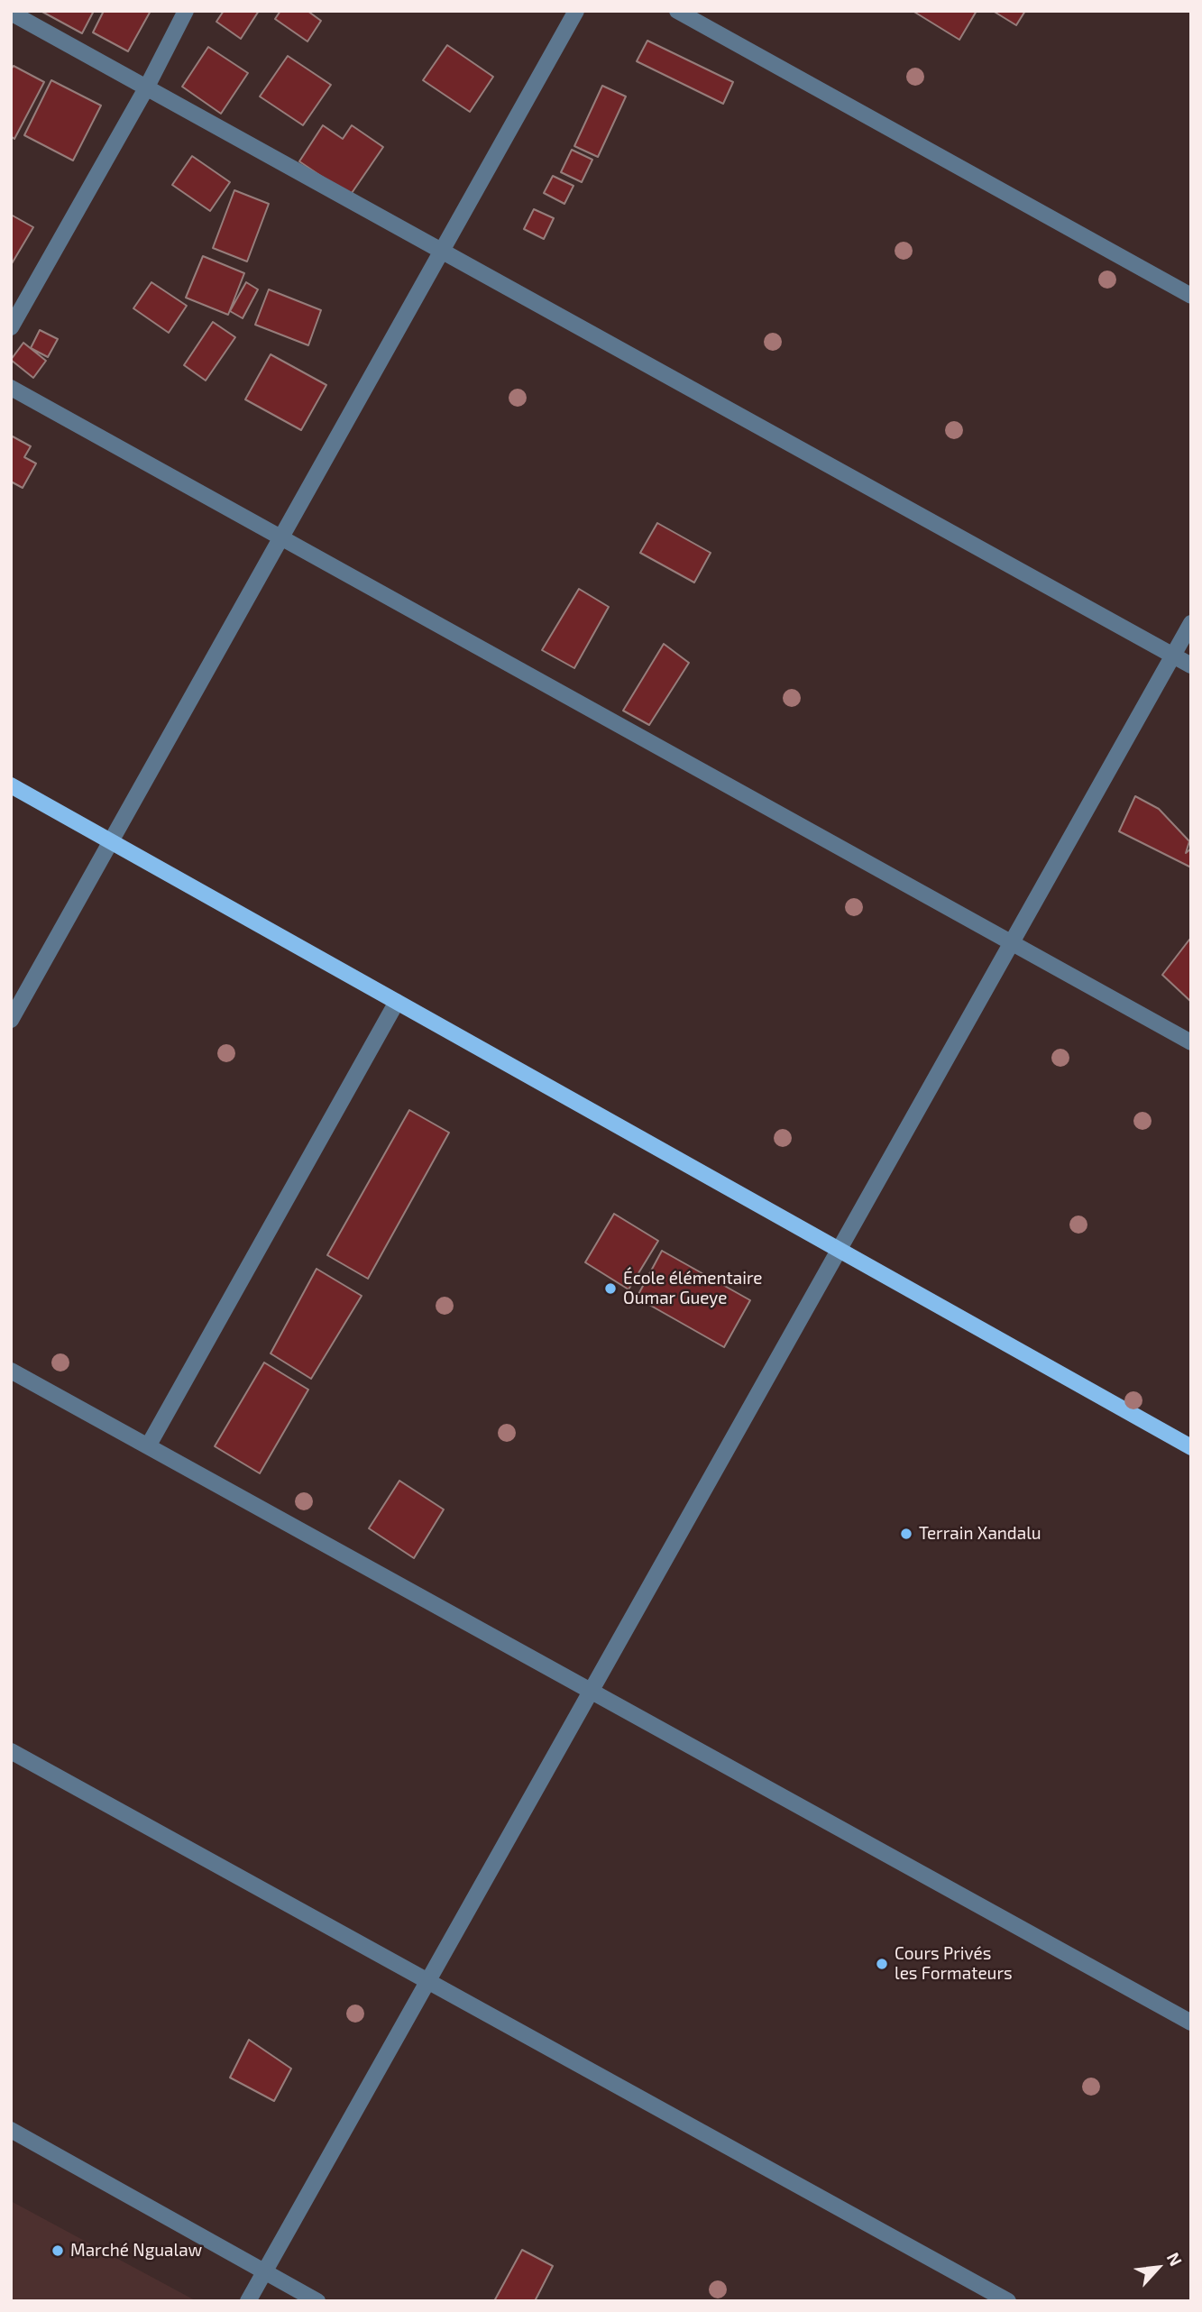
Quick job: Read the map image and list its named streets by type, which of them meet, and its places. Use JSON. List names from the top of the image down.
{
  "places": [
    "École élémentaire Oumar Gueye",
    "Terrain Xandalu",
    "Cours Privés les Formateurs",
    "Marché Ngualaw"
  ],
  "north": "top right"
}
